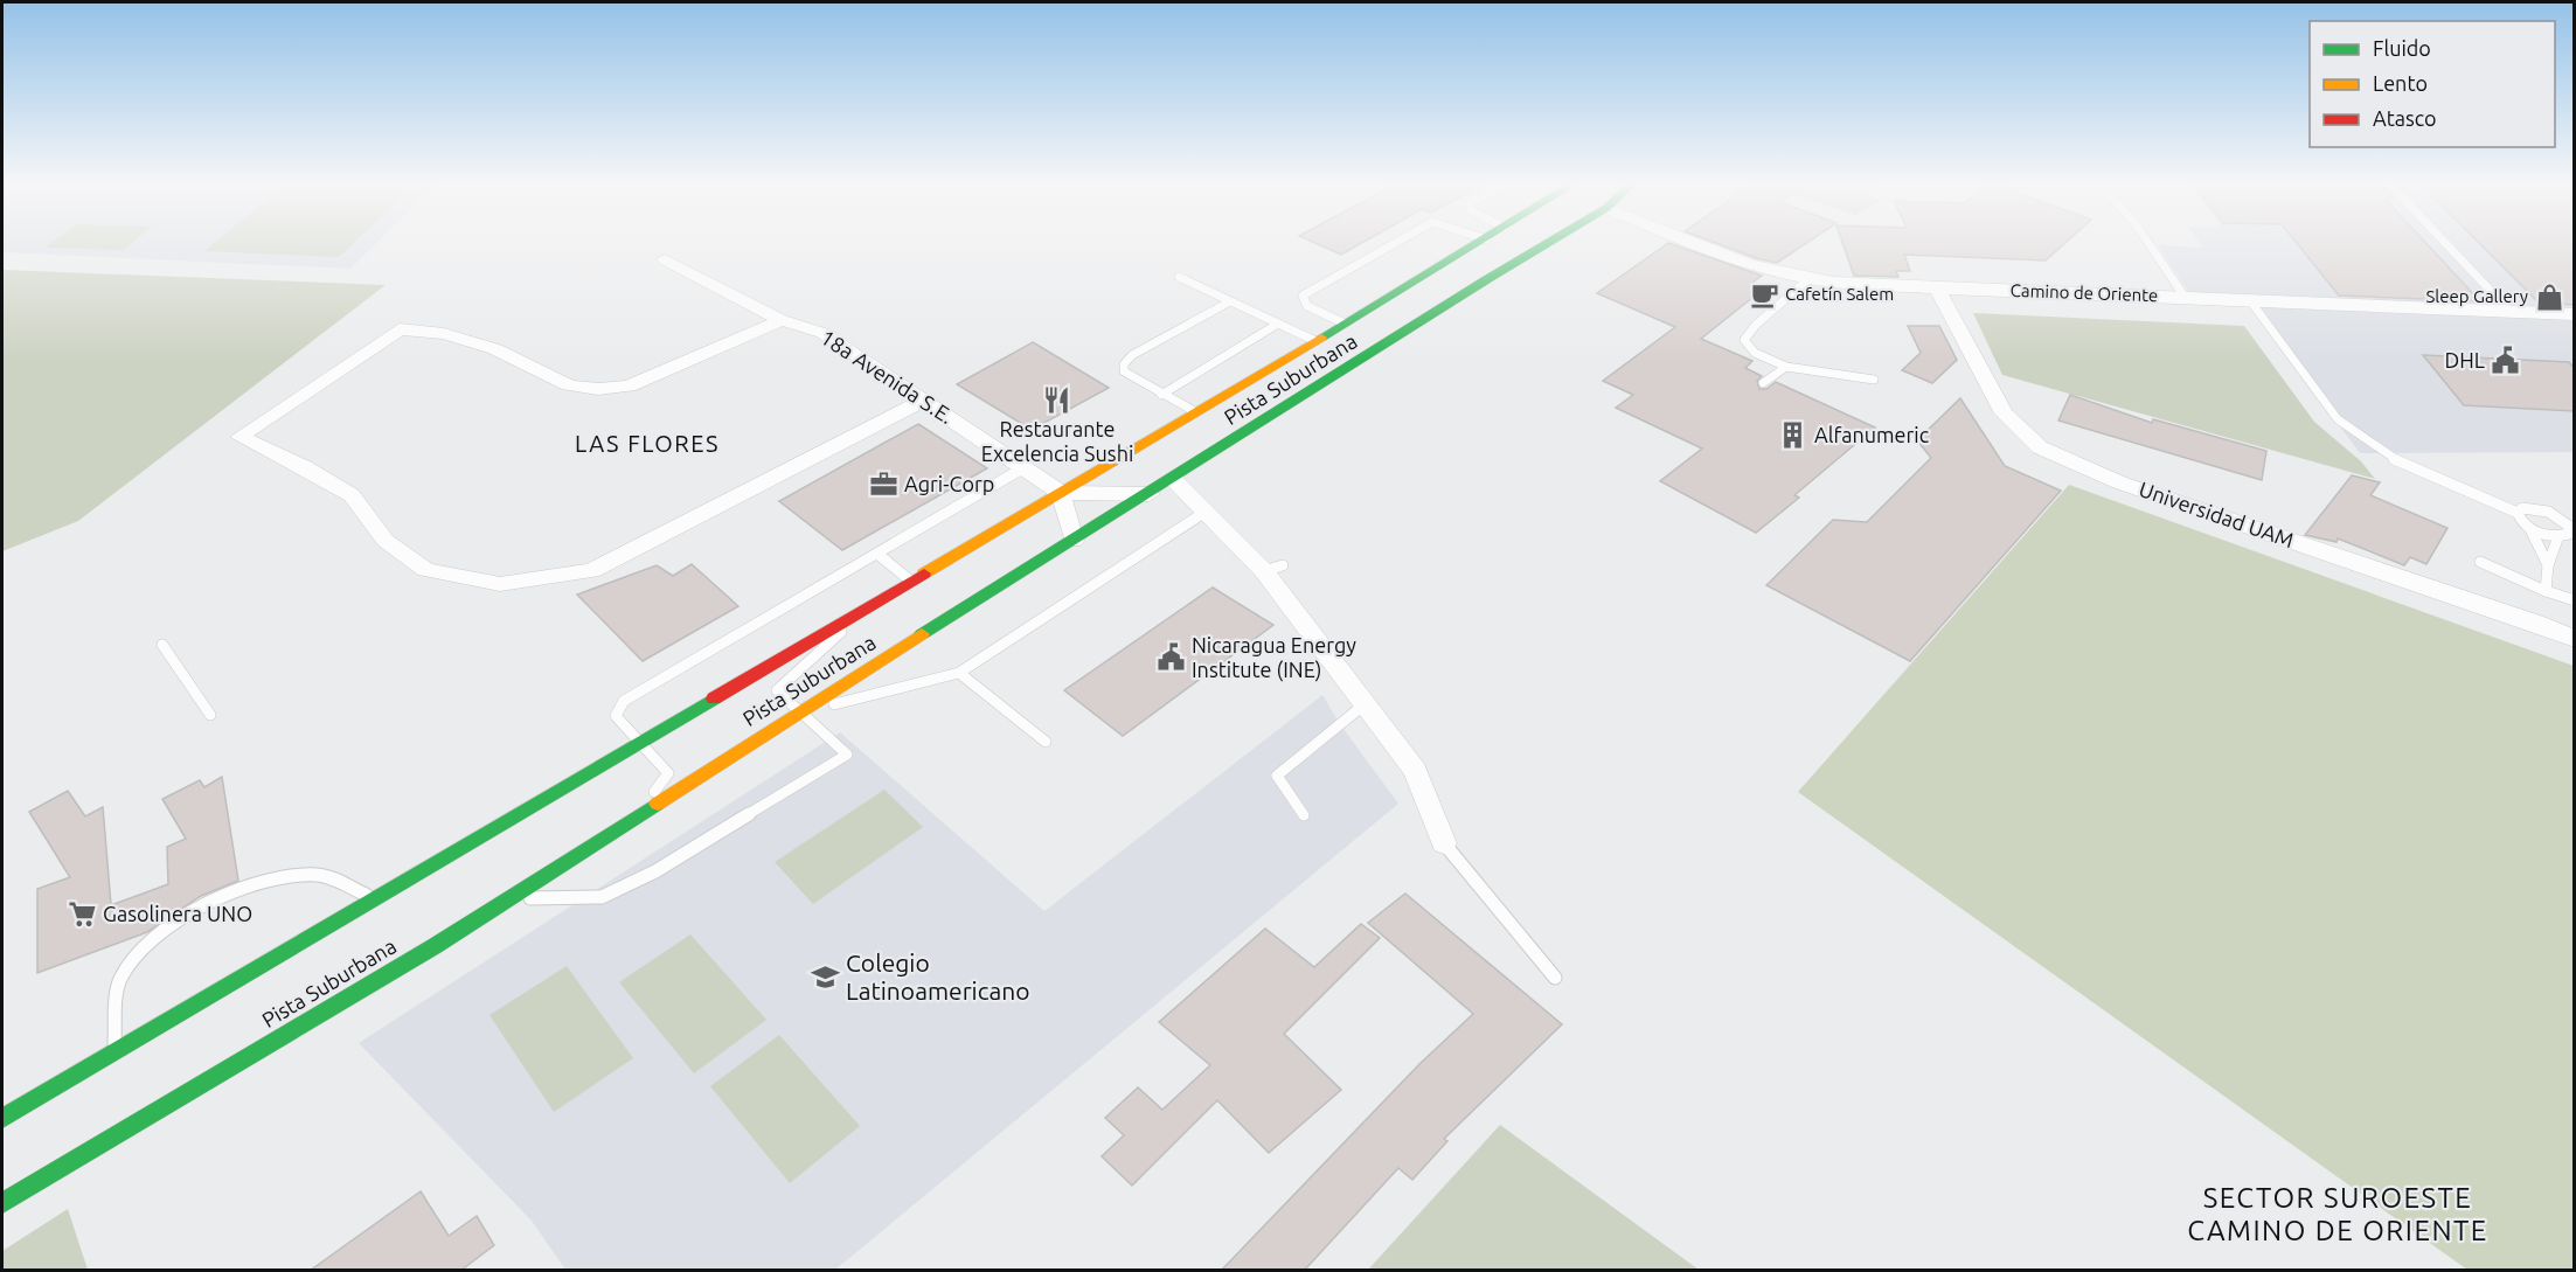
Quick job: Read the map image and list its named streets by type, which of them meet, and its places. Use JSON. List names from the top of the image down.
{
  "streets": {
    "main road": ["Pista Suburbana"],
    "street": ["Camino de Oriente", "18a Avenida S.E.", "Universidad UAM"]
  },
  "crossings": [
    ["Camino de Oriente", "Universidad UAM"],
    ["18a Avenida S.E.", "Pista Suburbana"]
  ],
  "districts": ["LAS FLORES", "SECTOR SUROESTE CAMINO DE ORIENTE"],
  "places": {
    "cafe": ["Cafetín Salem"],
    "shop": ["Sleep Gallery"],
    "public building": ["DHL", "Nicaragua Energy Institute (INE)"],
    "restaurant": ["Restaurante Excelencia Sushi"],
    "building": ["Alfanumeric"],
    "office": ["Agri-Corp"],
    "supermarket": ["Gasolinera UNO"],
    "school or university": ["Colegio Latinoamericano"]
  },
  "legend": ["Fluido", "Lento", "Atasco"]
}
